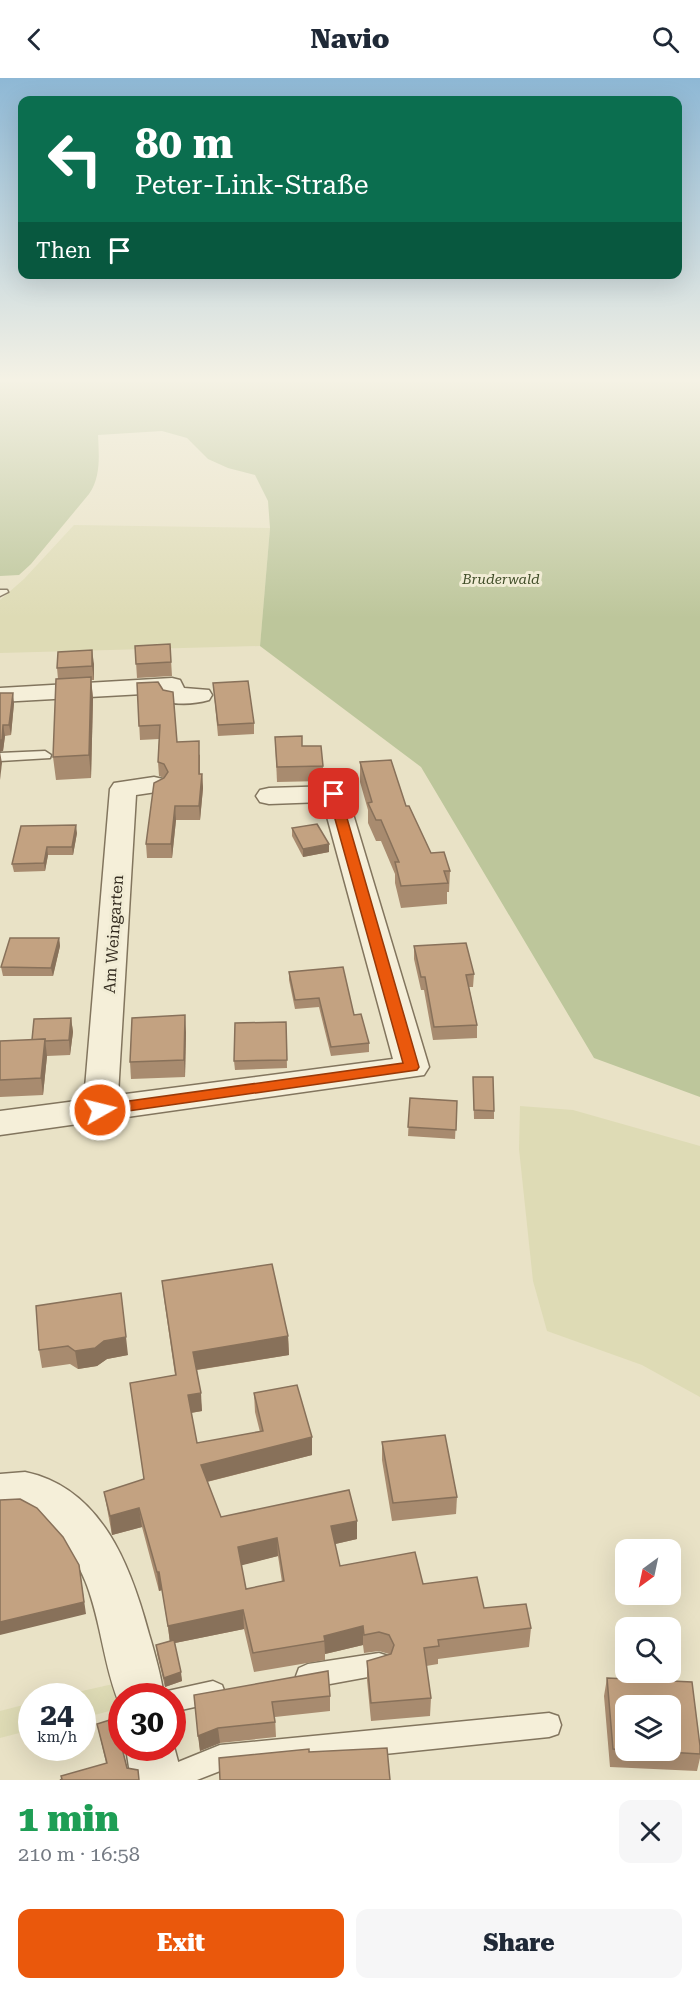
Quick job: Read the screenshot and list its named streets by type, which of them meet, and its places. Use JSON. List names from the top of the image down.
{
  "streets": {
    "street": ["Am Weingarten"]
  },
  "parks": ["Bruderwald"],
  "north": "bottom left",
  "page": {
    "header": "Navio",
    "turn": ["80 m", "Peter-Link-Straße"],
    "then": "Then",
    "speed": "24 km/h",
    "limit": "30",
    "heading": ["1 min", "210 m · 16:58"],
    "buttons": ["Exit", "Share"]
  }
}
